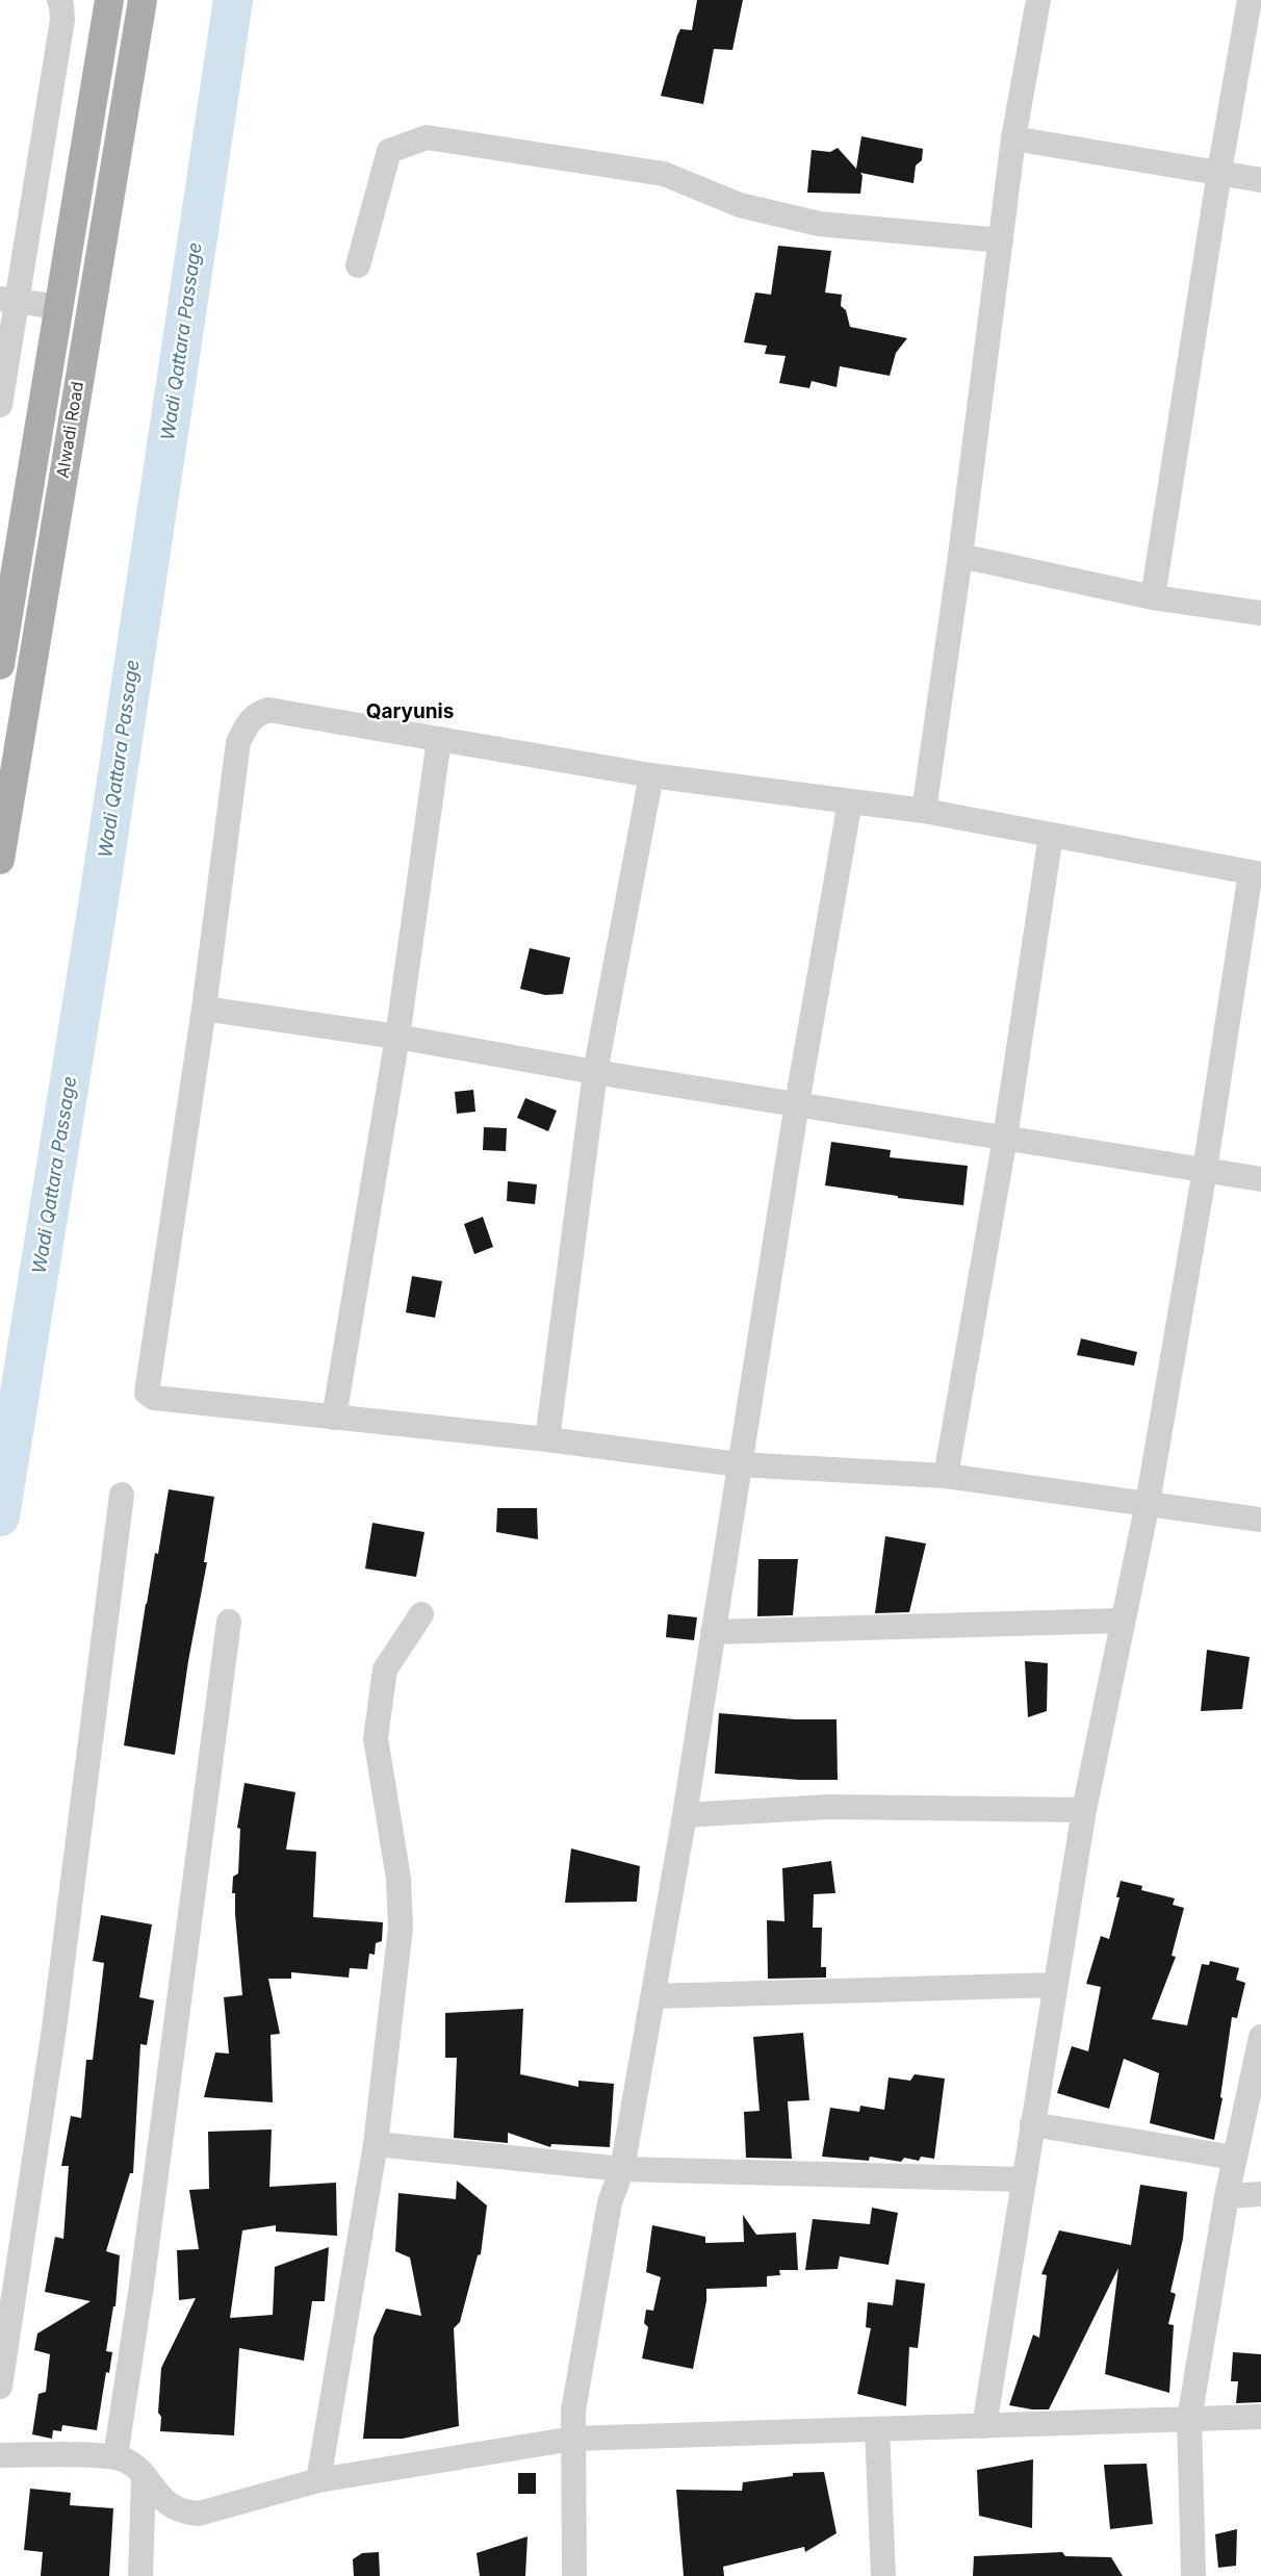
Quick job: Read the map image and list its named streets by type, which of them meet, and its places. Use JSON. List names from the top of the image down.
{
  "streets": {
    "main road": ["Alwadi Road"]
  },
  "districts": ["Qaryunis"],
  "water": ["Wadi Qattara Passage"]
}
